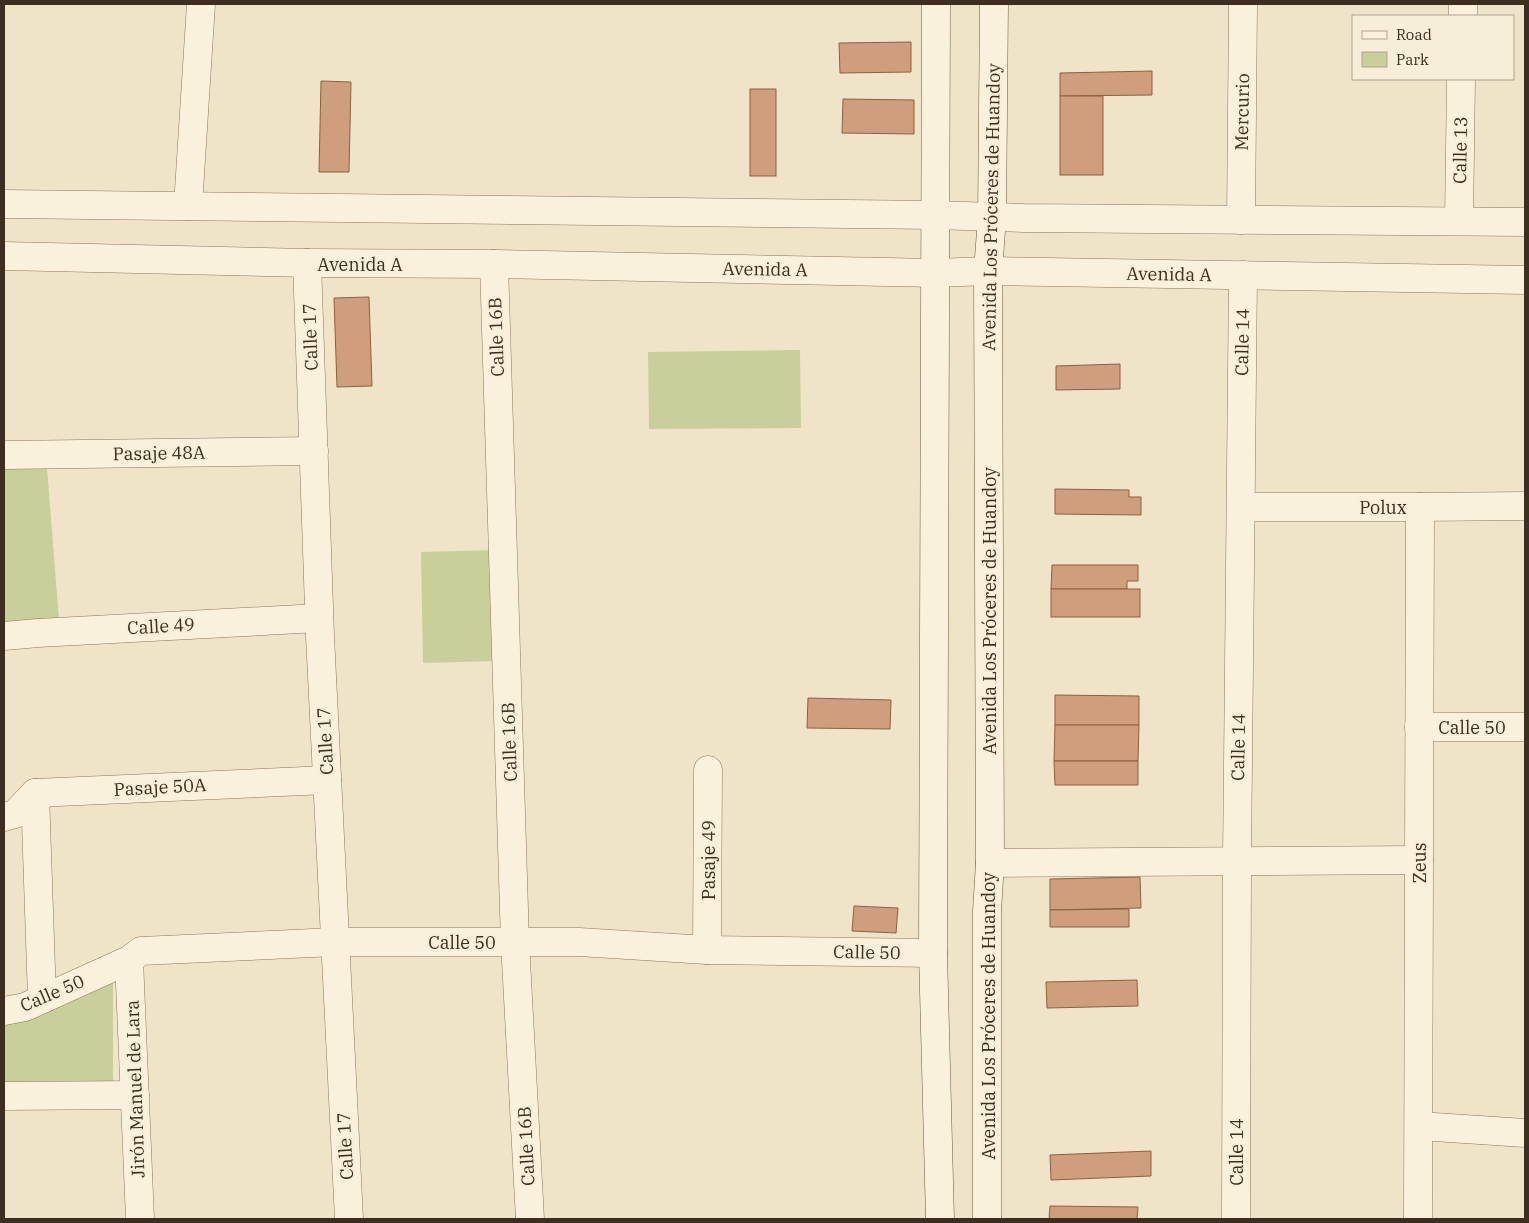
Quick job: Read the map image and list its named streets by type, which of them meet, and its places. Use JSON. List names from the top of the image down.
{
  "streets": {
    "street": [
      "Mercurio",
      "Calle 13",
      "Avenida Los Próceres de Huandoy",
      "Avenida A",
      "Calle 17",
      "Calle 16B",
      "Calle 14",
      "Pasaje 48A",
      "Polux",
      "Calle 49",
      "Calle 50",
      "Pasaje 50A",
      "Pasaje 49",
      "Zeus",
      "Jirón Manuel de Lara"
    ]
  },
  "crossings": [
    ["Avenida Los Próceres de Huandoy", "Avenida A"],
    ["Avenida A", "Calle 17"],
    ["Avenida A", "Calle 16B"],
    ["Avenida A", "Calle 14"],
    ["Calle 17", "Pasaje 48A"],
    ["Calle 17", "Calle 49"],
    ["Calle 17", "Calle 50"],
    ["Calle 17", "Pasaje 50A"],
    ["Calle 16B", "Calle 50"],
    ["Calle 14", "Polux"],
    ["Polux", "Zeus"],
    ["Calle 50", "Pasaje 49"],
    ["Calle 50", "Zeus"],
    ["Calle 50", "Jirón Manuel de Lara"]
  ],
  "legend": ["Road", "Park"]
}
